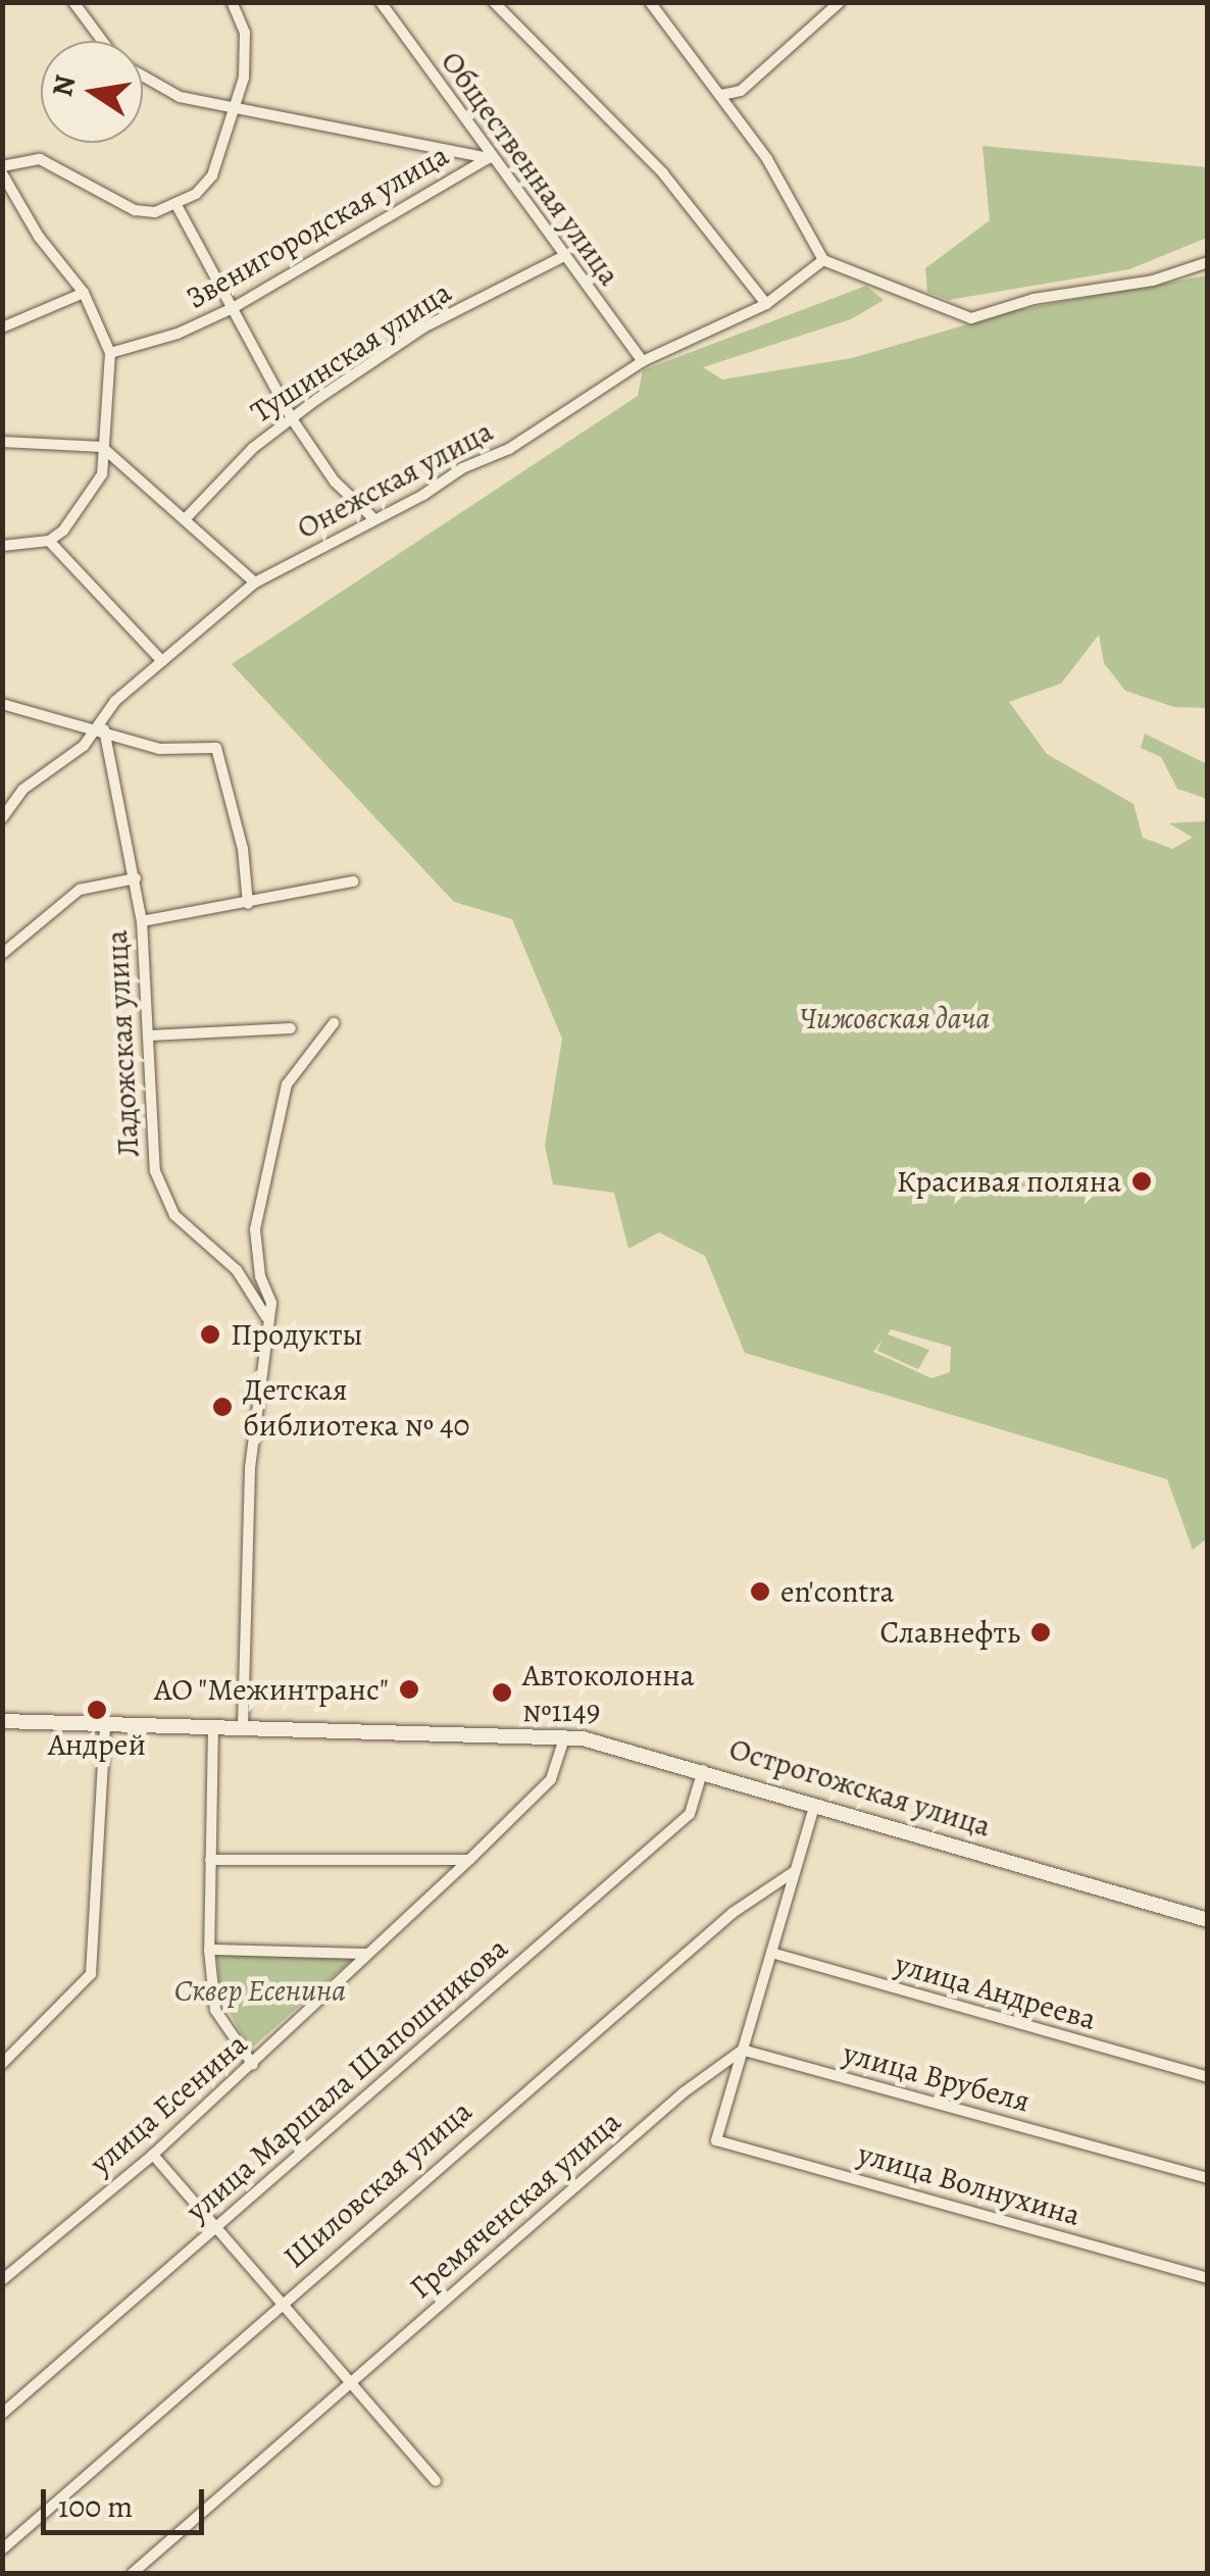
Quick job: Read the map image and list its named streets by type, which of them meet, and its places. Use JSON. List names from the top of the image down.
{
  "streets": {
    "street": [
      "Общественная улица",
      "Звенигородская улица",
      "Тушинская улица",
      "Онежская улица",
      "Ладожская улица",
      "Острогожская улица",
      "улица Андреева",
      "улица Врубеля",
      "улица Маршала Шапошникова",
      "улица Есенина",
      "Шиловская улица",
      "улица Волнухина",
      "Гремяченская улица"
    ]
  },
  "crossings": [
    ["Общественная улица", "Звенигородская улица"],
    ["Общественная улица", "Тушинская улица"],
    ["Общественная улица", "Онежская улица"],
    ["Онежская улица", "Ладожская улица"],
    ["Острогожская улица", "улица Маршала Шапошникова"],
    ["Острогожская улица", "улица Есенина"],
    ["улица Врубеля", "улица Волнухина"],
    ["улица Врубеля", "Гремяченская улица"],
    ["улица Волнухина", "Гремяченская улица"]
  ],
  "parks": ["Чижовская дача", "Сквер Есенина"],
  "places": [
    "Красивая поляна",
    "Продукты",
    "Детская библиотека № 40",
    "en'contra",
    "Cлавнефть",
    "АО \"Межинтранс\"",
    "Автоколонна №1149",
    "Андрей"
  ],
  "scale_bar": "100 m",
  "north": "left"
}
